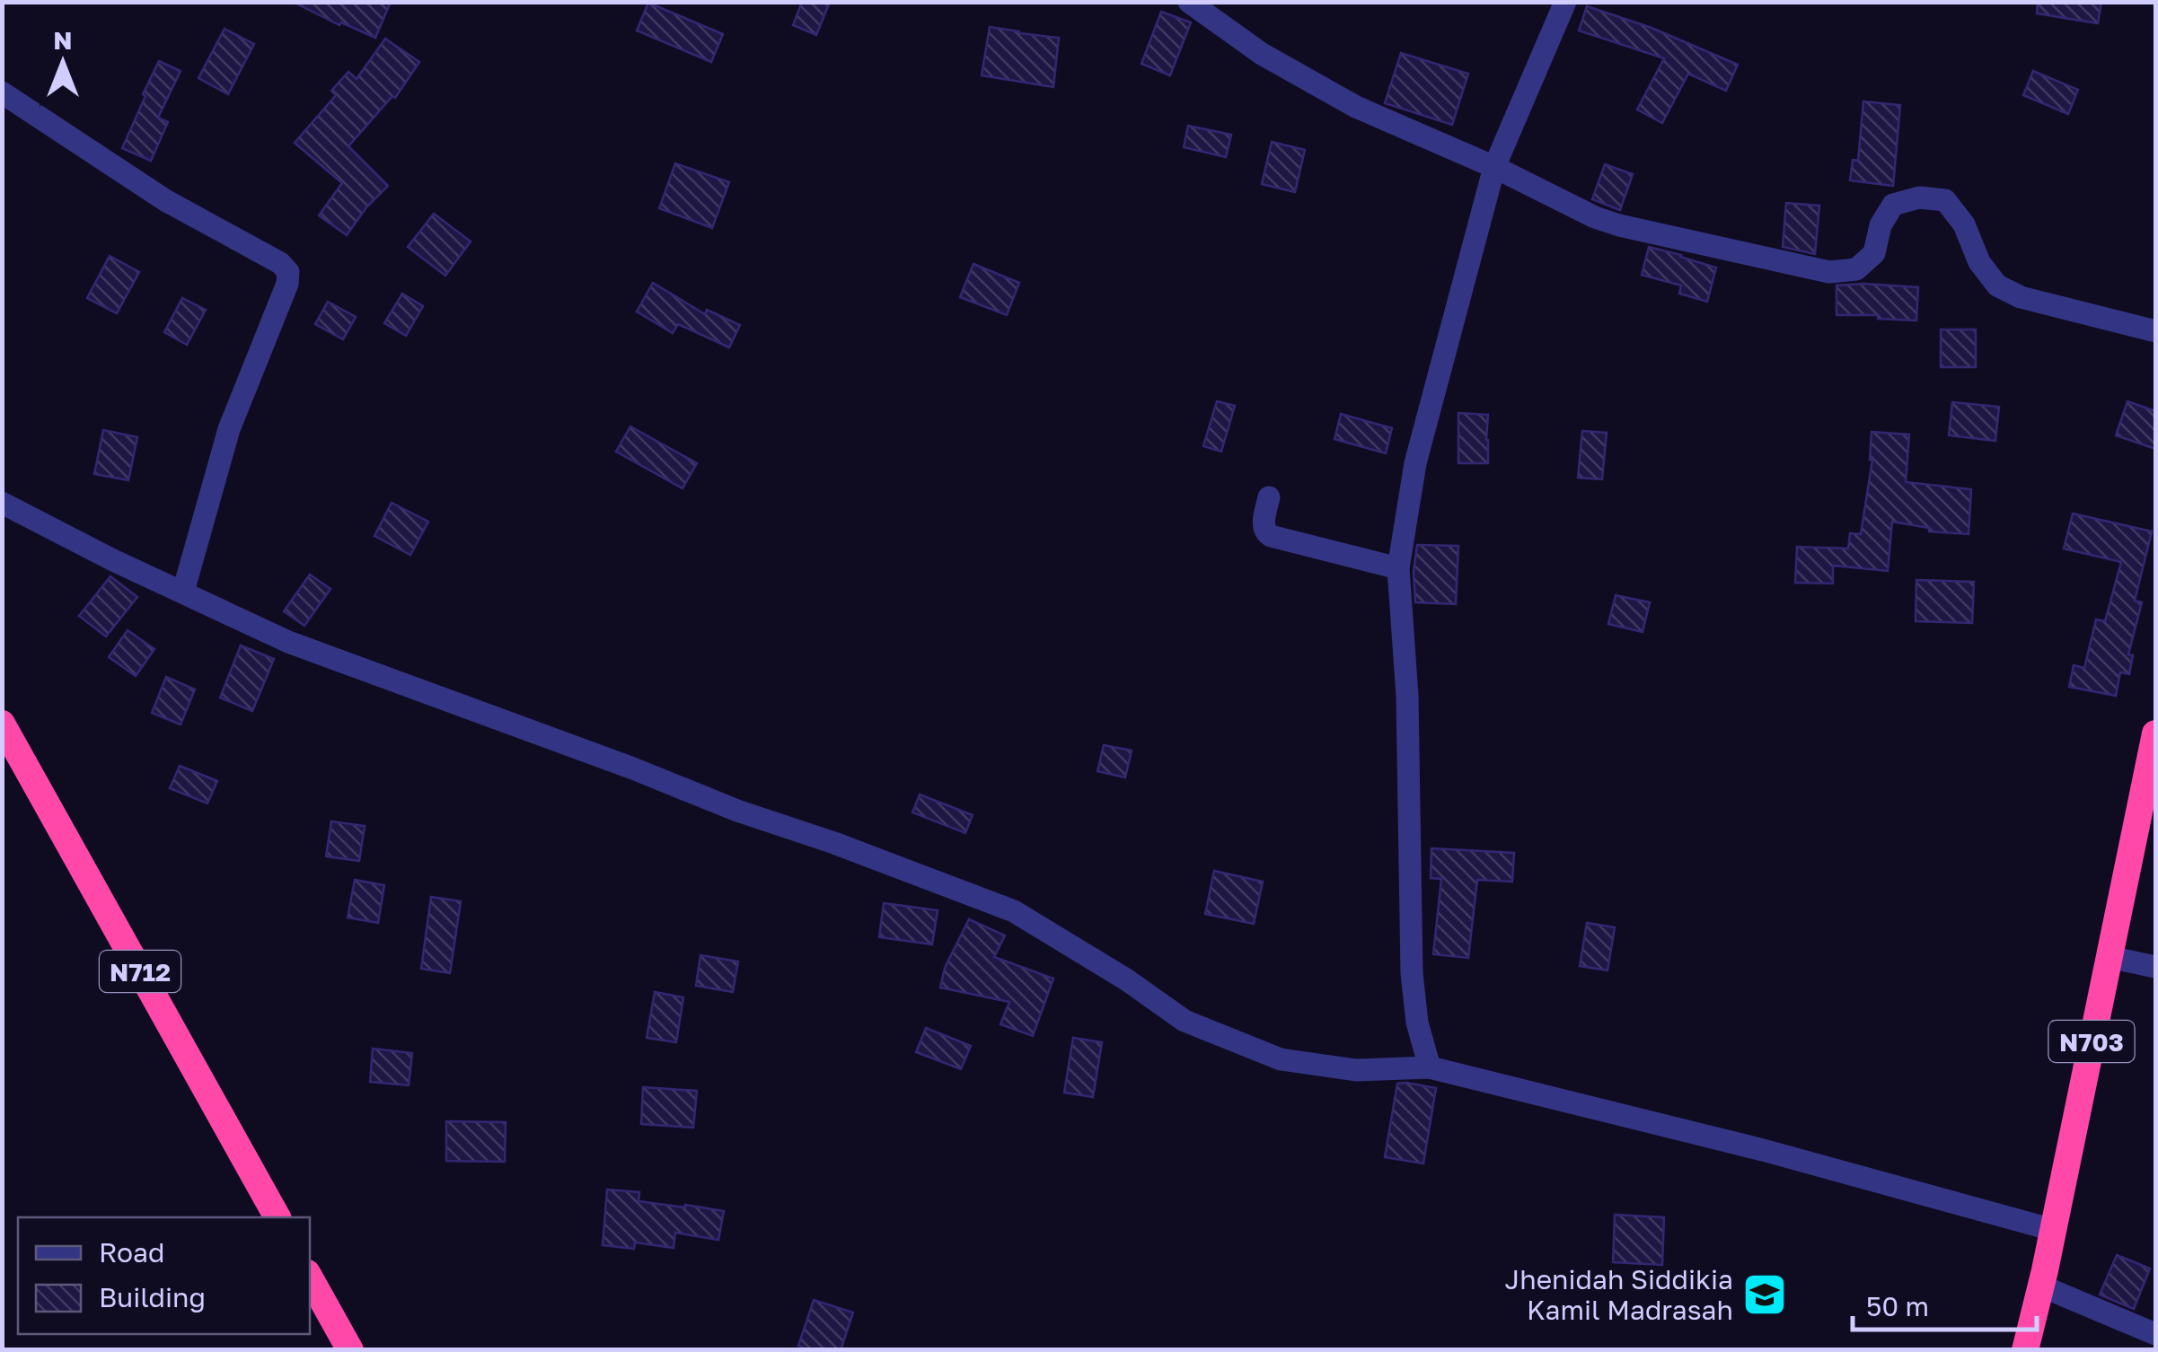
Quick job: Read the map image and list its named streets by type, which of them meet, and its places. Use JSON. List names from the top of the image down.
{
  "streets": {
    "highway": ["N712", "N703"]
  },
  "places": {
    "school or university": ["Jhenidah Siddikia Kamil Madrasah"]
  },
  "legend": ["Road", "Building"],
  "scale_bar": "50 m",
  "north": "top"
}
